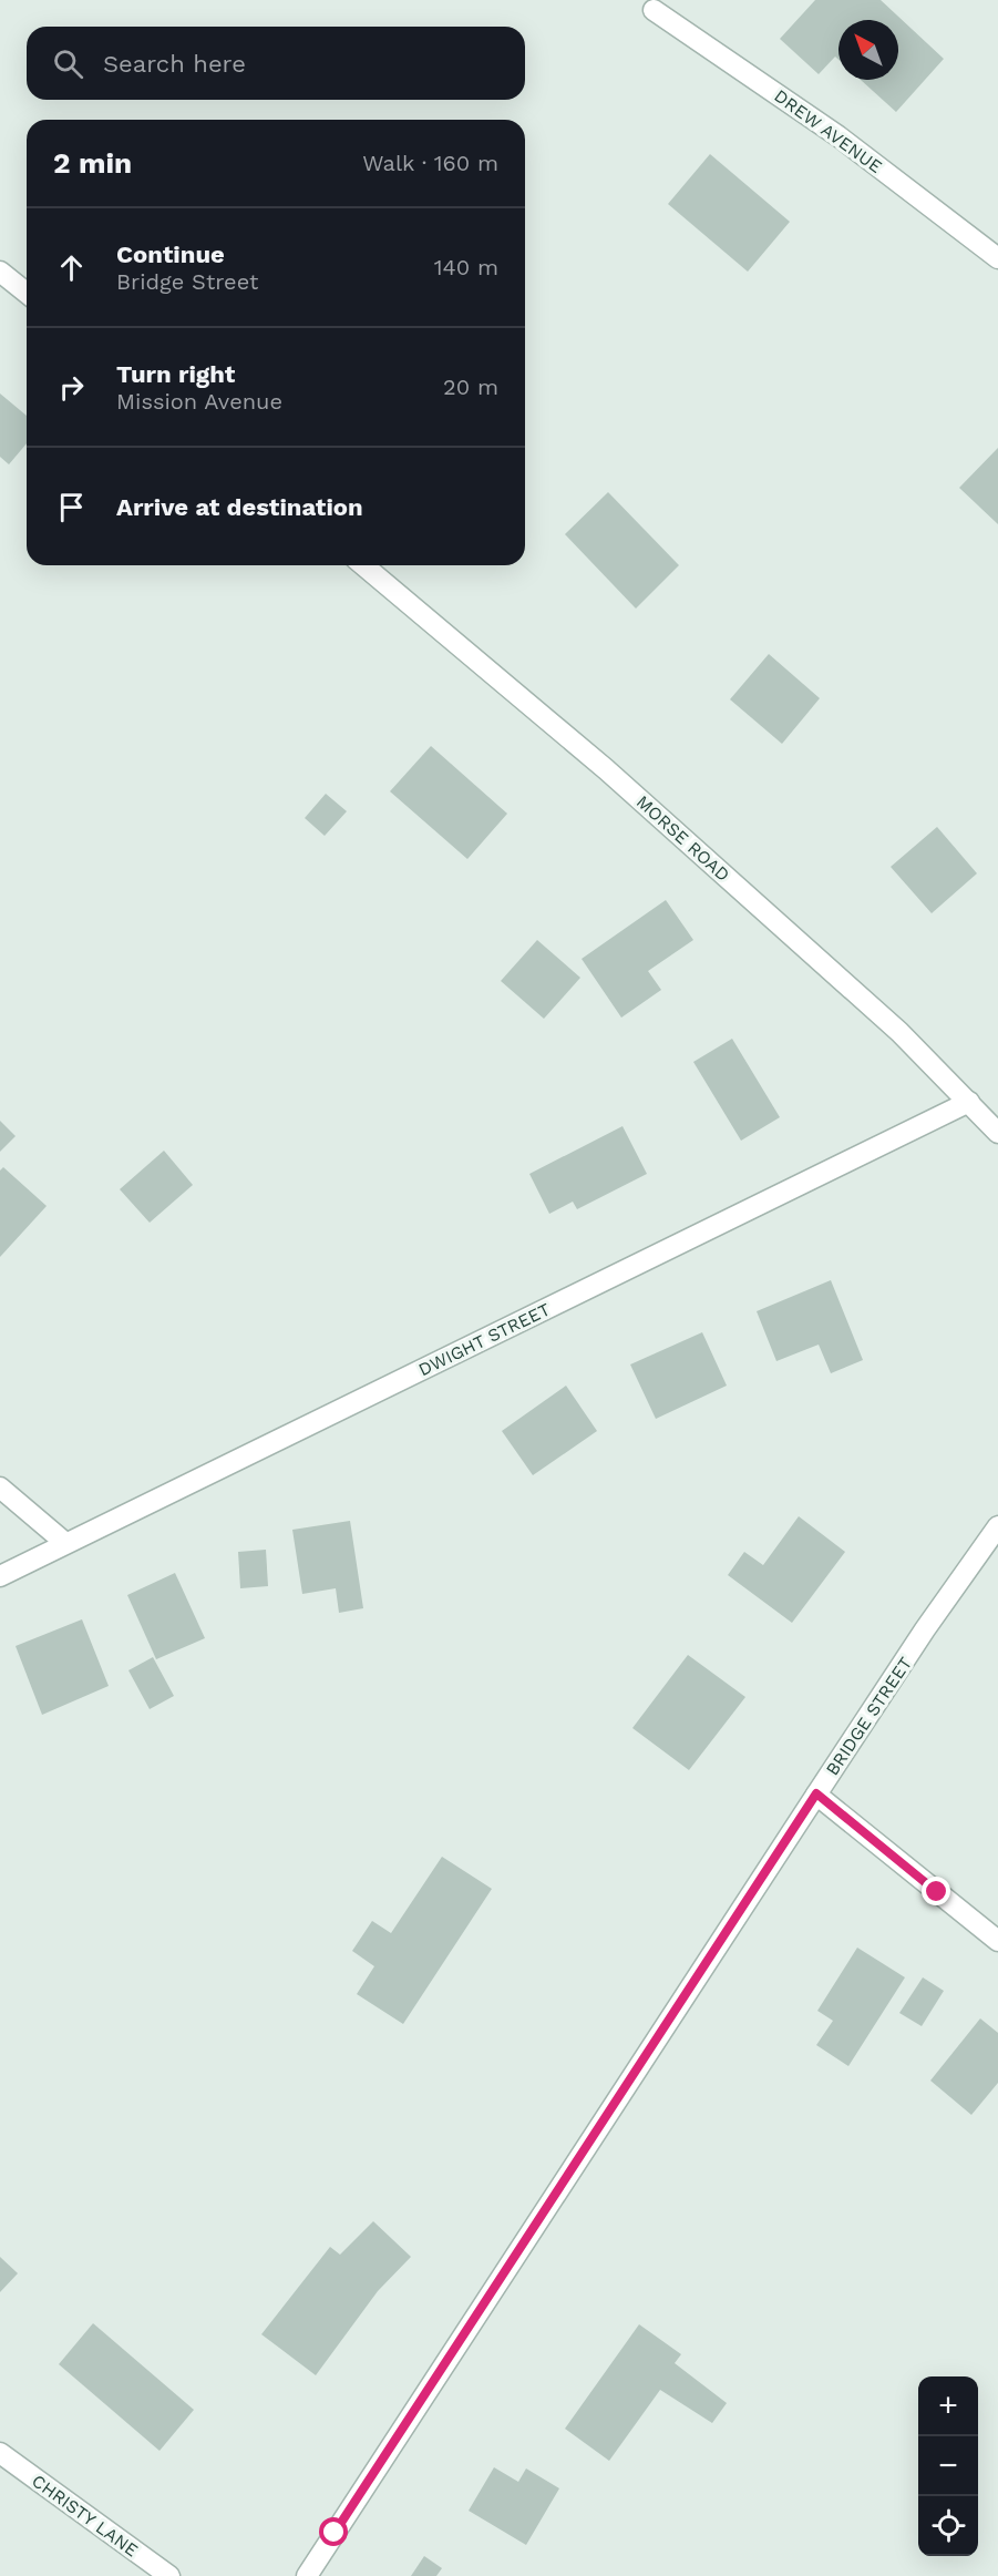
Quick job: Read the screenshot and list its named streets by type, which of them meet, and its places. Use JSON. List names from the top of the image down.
{
  "streets": {
    "street": [
      "DREW AVENUE",
      "MORSE ROAD",
      "DWIGHT STREET",
      "BRIDGE STREET",
      "CHRISTY LANE"
    ]
  },
  "crossings": [
    ["MORSE ROAD", "DWIGHT STREET"]
  ],
  "north": "top left",
  "page": {
    "search": "Search here",
    "heading": ["2 min", "Walk · 160 m"],
    "list": [
      ["Continue", "Bridge Street", "140 m"],
      ["Turn right", "Mission Avenue", "20 m"],
      "Arrive at destination"
    ],
    "map_buttons": ["+", "−"]
  }
}
